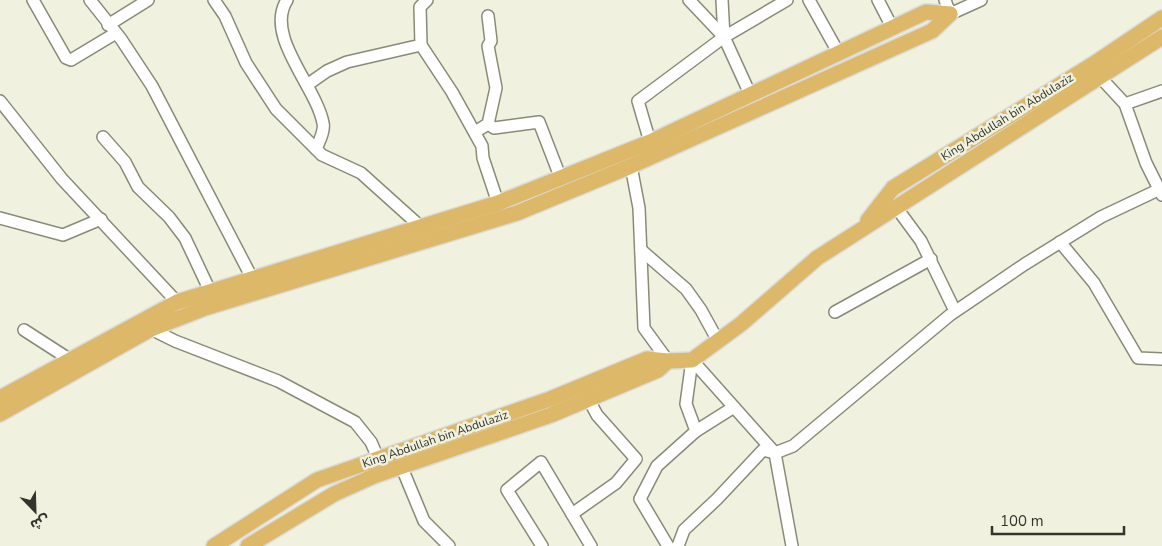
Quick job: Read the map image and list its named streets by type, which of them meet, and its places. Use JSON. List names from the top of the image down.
{
  "streets": {
    "main road": ["King Abdullah bin Abdulaziz"]
  },
  "scale_bar": "100 m",
  "north": "bottom right"
}
